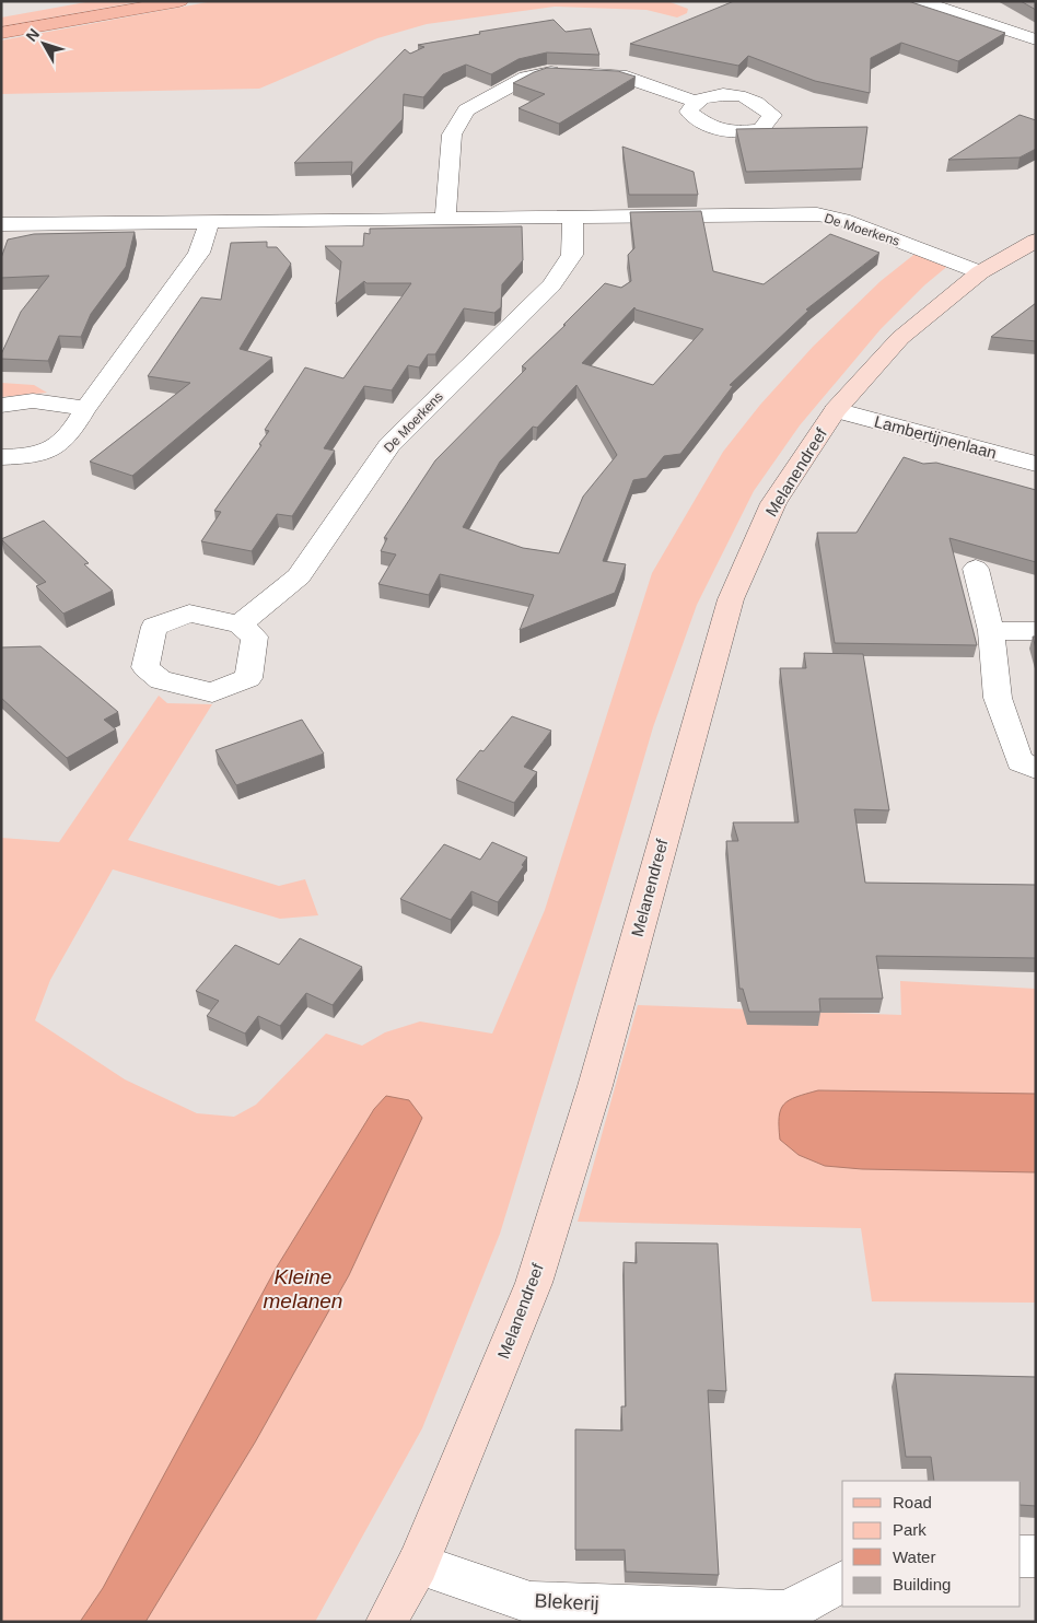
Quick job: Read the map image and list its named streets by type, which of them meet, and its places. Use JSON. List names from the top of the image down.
{
  "streets": {
    "street": [
      "De Moerkens",
      "Lambertijnenlaan",
      "Melanendreef",
      "Blekerij"
    ]
  },
  "crossings": [
    ["De Moerkens", "Melanendreef"],
    ["Lambertijnenlaan", "Melanendreef"],
    ["Melanendreef", "Blekerij"]
  ],
  "water": ["Kleine melanen"],
  "legend": [
    "Road",
    "Park",
    "Water",
    "Building"
  ],
  "north": "top left"
}
